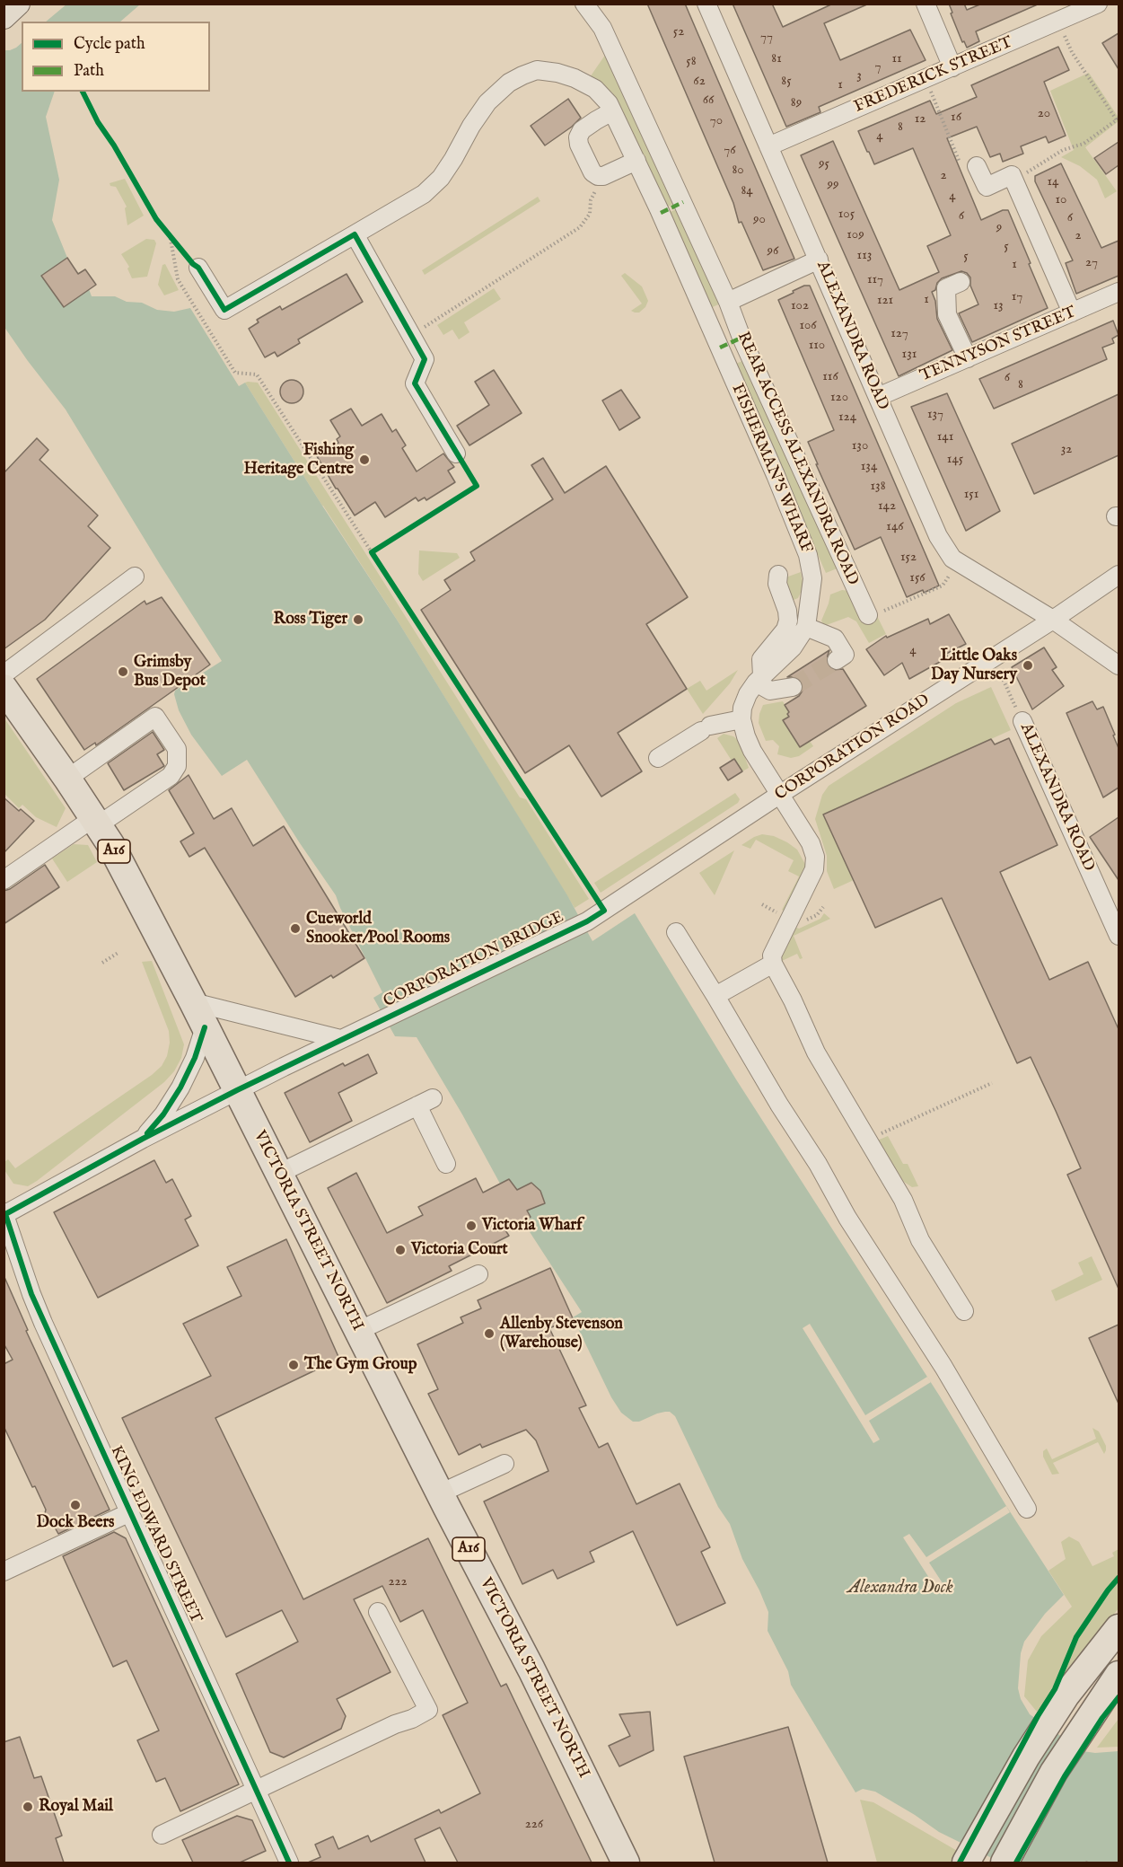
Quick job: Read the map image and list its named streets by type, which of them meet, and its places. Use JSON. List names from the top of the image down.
{
  "streets": {
    "highway": ["A16", "VICTORIA STREET NORTH"],
    "street": [
      "FREDERICK STREET",
      "ALEXANDRA ROAD",
      "TENNYSON STREET",
      "REAR ACCESS ALEXANDRA ROAD",
      "FISHERMAN'S WHARF",
      "CORPORATION ROAD",
      "CORPORATION BRIDGE",
      "KING EDWARD STREET"
    ]
  },
  "crossings": [
    ["FREDERICK STREET", "ALEXANDRA ROAD"],
    ["ALEXANDRA ROAD", "TENNYSON STREET"],
    ["ALEXANDRA ROAD", "CORPORATION ROAD"],
    ["CORPORATION ROAD", "CORPORATION BRIDGE"],
    ["A16", "CORPORATION BRIDGE"],
    ["A16", "VICTORIA STREET NORTH"],
    ["CORPORATION BRIDGE", "VICTORIA STREET NORTH"],
    ["CORPORATION BRIDGE", "KING EDWARD STREET"]
  ],
  "water": ["Alexandra Dock"],
  "places": [
    "Fishing Heritage Centre",
    "Ross Tiger",
    "Little Oaks Day Nursery",
    "Grimsby Bus Depot",
    "Cueworld Snooker/Pool Rooms",
    "Victoria Wharf",
    "Victoria Court",
    "Allenby Stevenson (Warehouse)",
    "The Gym Group",
    "Dock Beers",
    "Royal Mail"
  ],
  "house_numbers": [
    "52",
    "77",
    "81",
    "11",
    "58",
    "7",
    "3",
    "62",
    "85",
    "1",
    "66",
    "89",
    "20",
    "16",
    "12",
    "70",
    "8",
    "4",
    "76",
    "95",
    "80",
    "2",
    "14",
    "99",
    "84",
    "4",
    "10",
    "105",
    "6",
    "6",
    "90",
    "9",
    "109",
    "2",
    "5",
    "96",
    "113",
    "5",
    "27",
    "1",
    "117",
    "17",
    "1",
    "121",
    "102",
    "13",
    "106",
    "127",
    "110",
    "131",
    "116",
    "6",
    "8",
    "120",
    "137",
    "124",
    "141",
    "130",
    "32",
    "145",
    "134",
    "138",
    "151",
    "142",
    "146",
    "152",
    "156",
    "4",
    "222",
    "226"
  ],
  "legend": ["Cycle path", "Path"]
}
